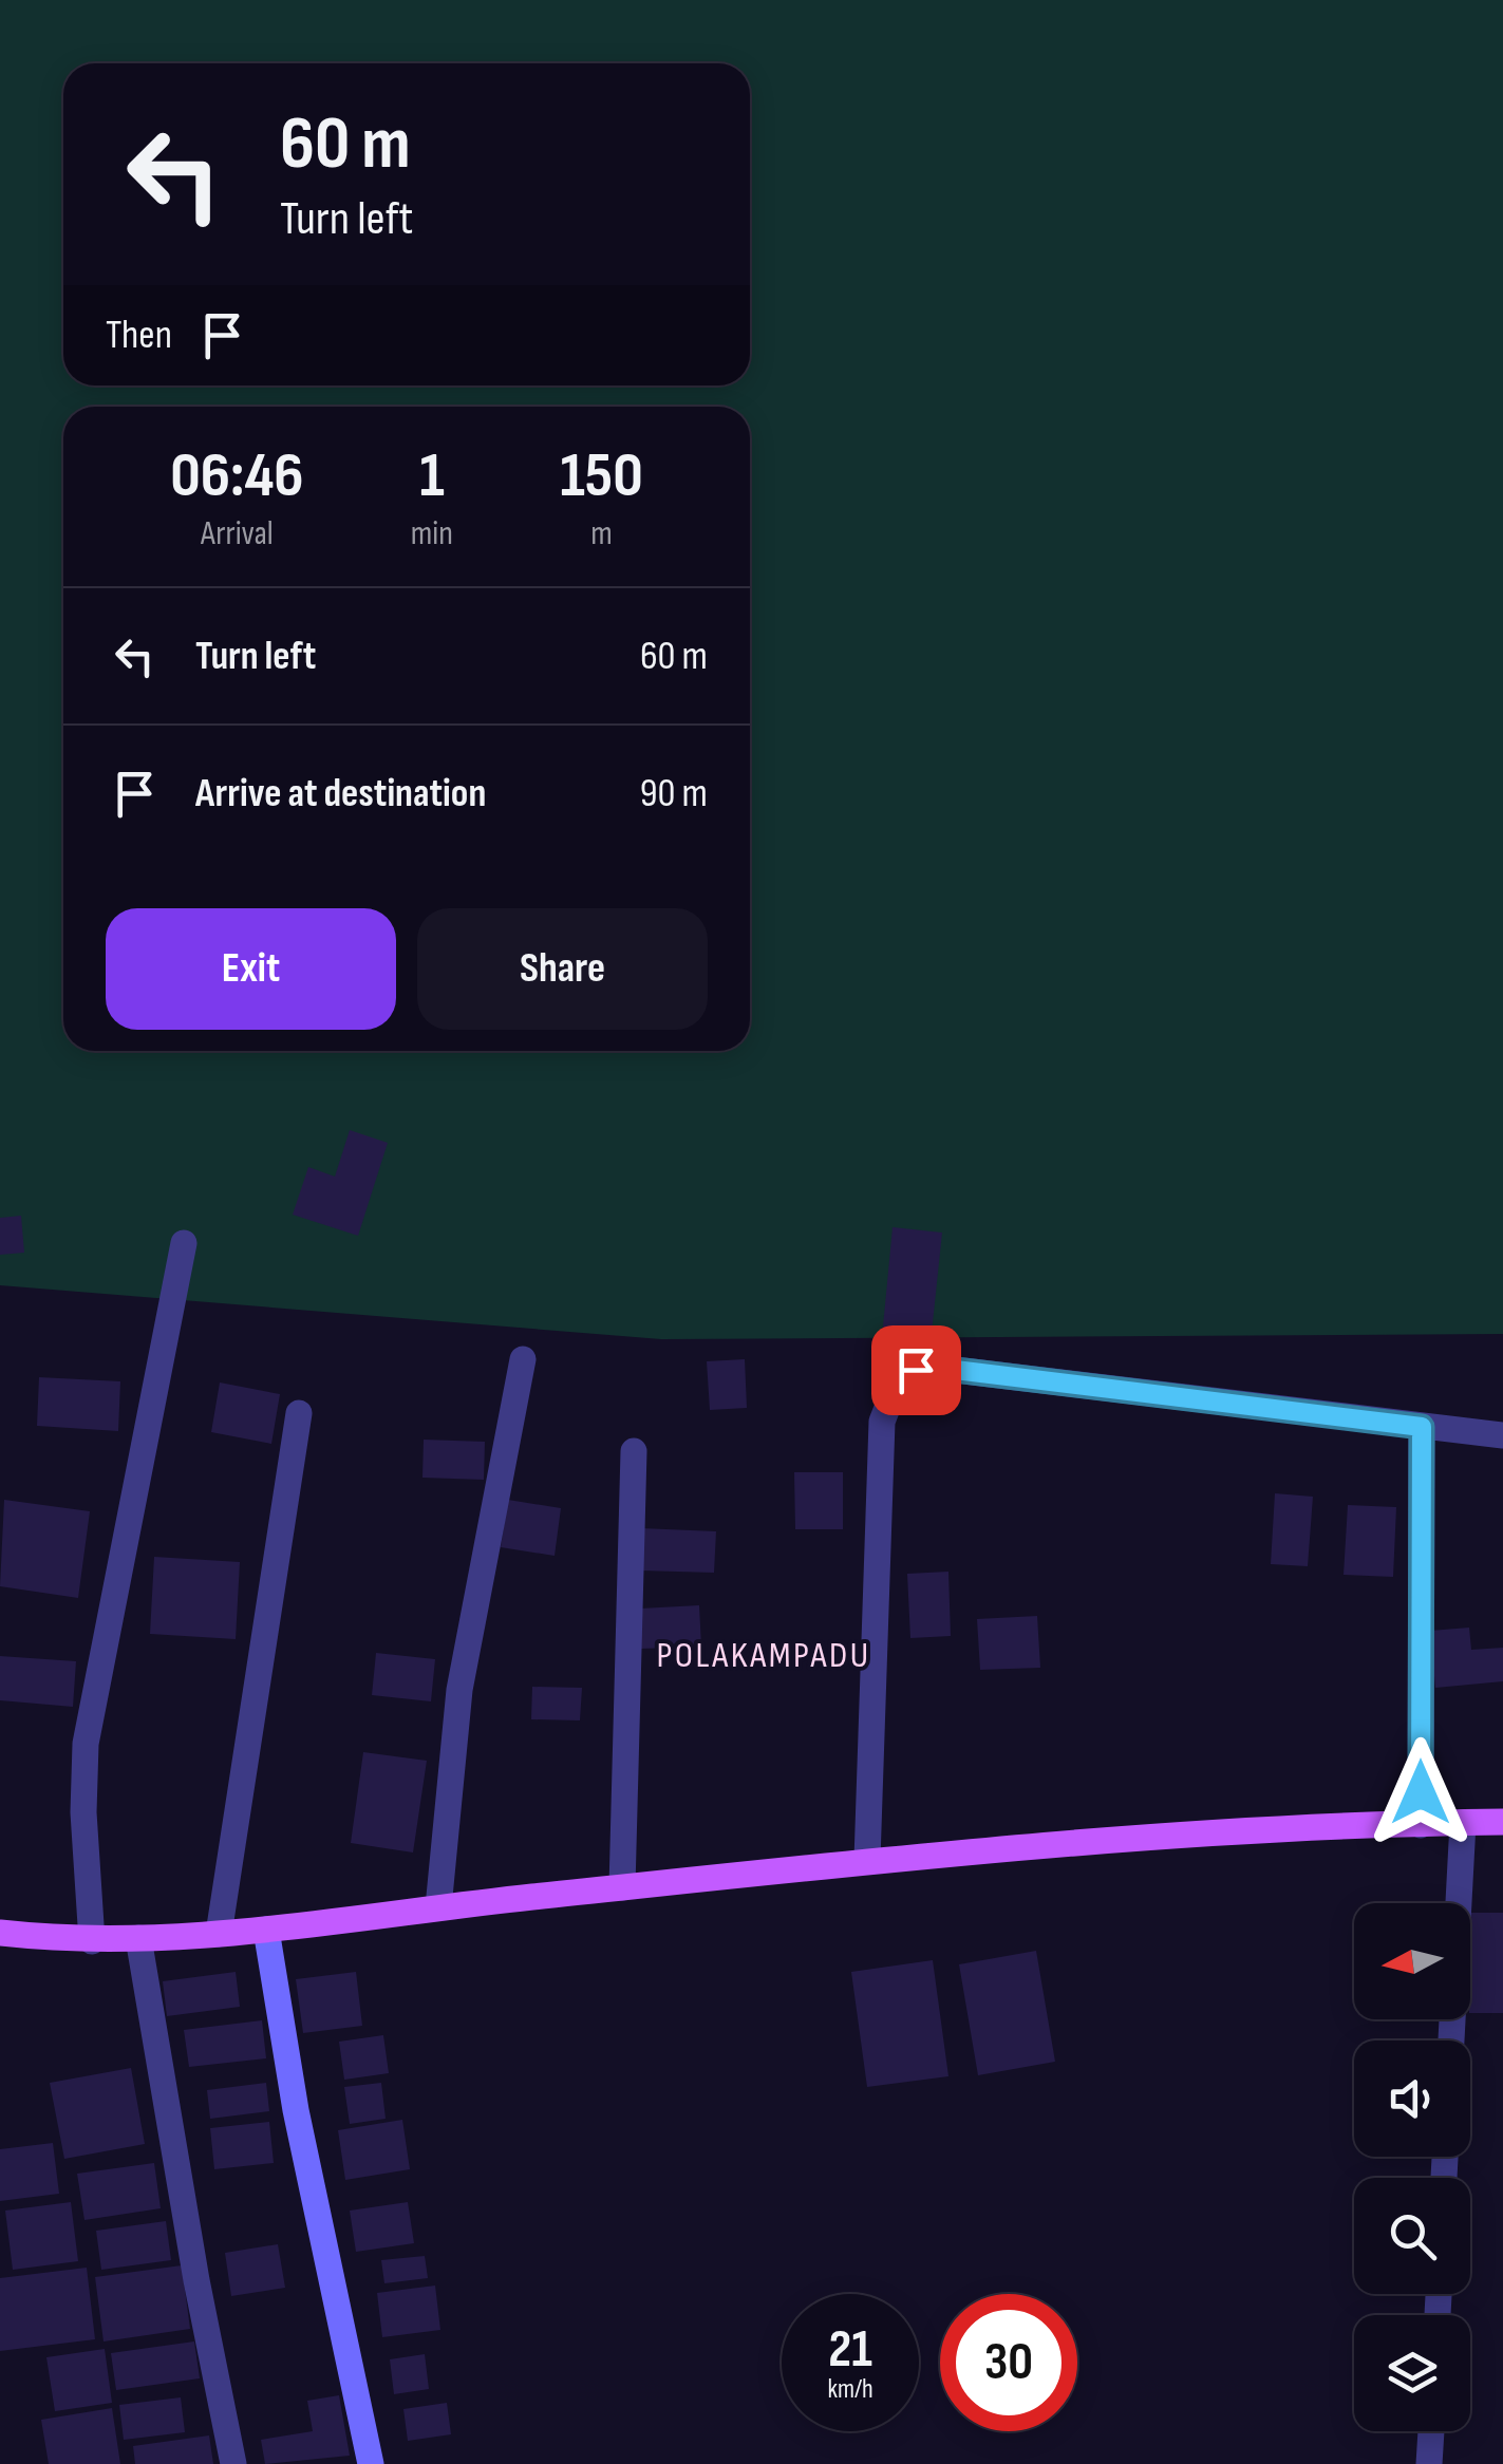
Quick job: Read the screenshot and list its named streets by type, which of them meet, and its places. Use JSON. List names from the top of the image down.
{
  "districts": ["POLAKAMPADU"],
  "north": "left",
  "page": {
    "turn": ["60 m", "Turn left"],
    "then": "Then",
    "eta": [
      "06:46",
      "Arrival",
      "1",
      "min",
      "150",
      "m"
    ],
    "list": [
      {
        "name": "Turn left",
        "value": "60 m"
      },
      {
        "name": "Arrive at destination",
        "value": "90 m"
      }
    ],
    "buttons": ["Exit", "Share"],
    "speed": "21 km/h",
    "limit": "30"
  }
}
